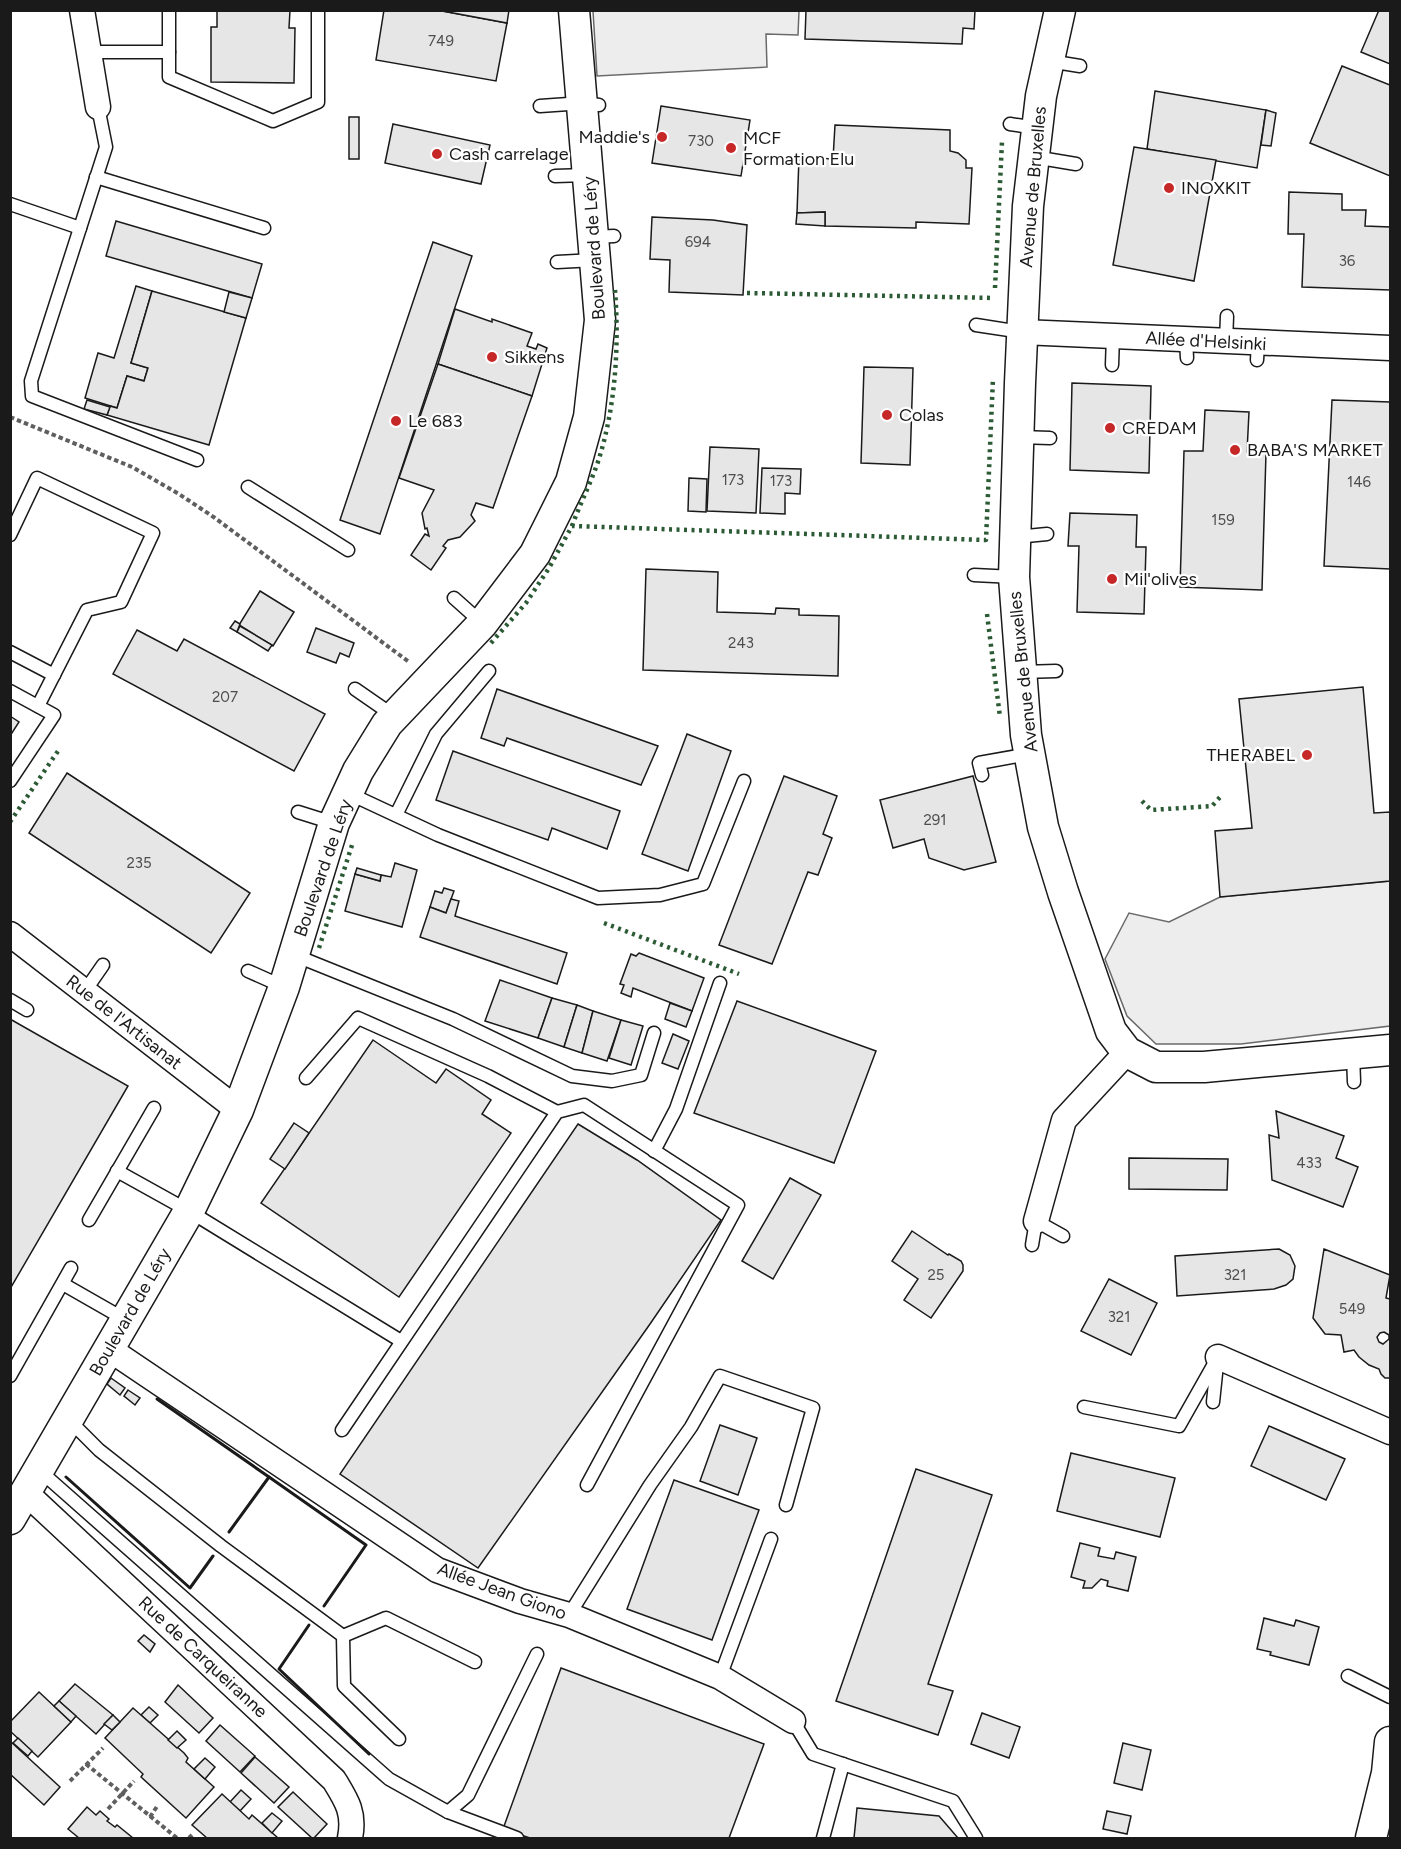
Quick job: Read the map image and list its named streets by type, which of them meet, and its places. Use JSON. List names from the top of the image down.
{
  "streets": {
    "street": [
      "Avenue de Bruxelles",
      "Boulevard de Léry",
      "Allée d'Helsinki",
      "Rue de l'Artisanat",
      "Allée Jean Giono",
      "Rue de Carqueiranne"
    ]
  },
  "crossings": [
    ["Avenue de Bruxelles", "Allée d'Helsinki"],
    ["Boulevard de Léry", "Rue de l'Artisanat"],
    ["Boulevard de Léry", "Allée Jean Giono"],
    ["Boulevard de Léry", "Rue de Carqueiranne"]
  ],
  "places": [
    "Maddie's",
    "MCF Formation Elu",
    "Cash carrelage",
    "INOXKIT",
    "Sikkens",
    "Colas",
    "Le 683",
    "CREDAM",
    "BABA'S MARKET",
    "Mil'olives",
    "THERABEL"
  ],
  "house_numbers": [
    "749",
    "730",
    "694",
    "36",
    "173",
    "173",
    "146",
    "159",
    "243",
    "207",
    "291",
    "235",
    "433",
    "25",
    "321",
    "549",
    "321"
  ]
}
